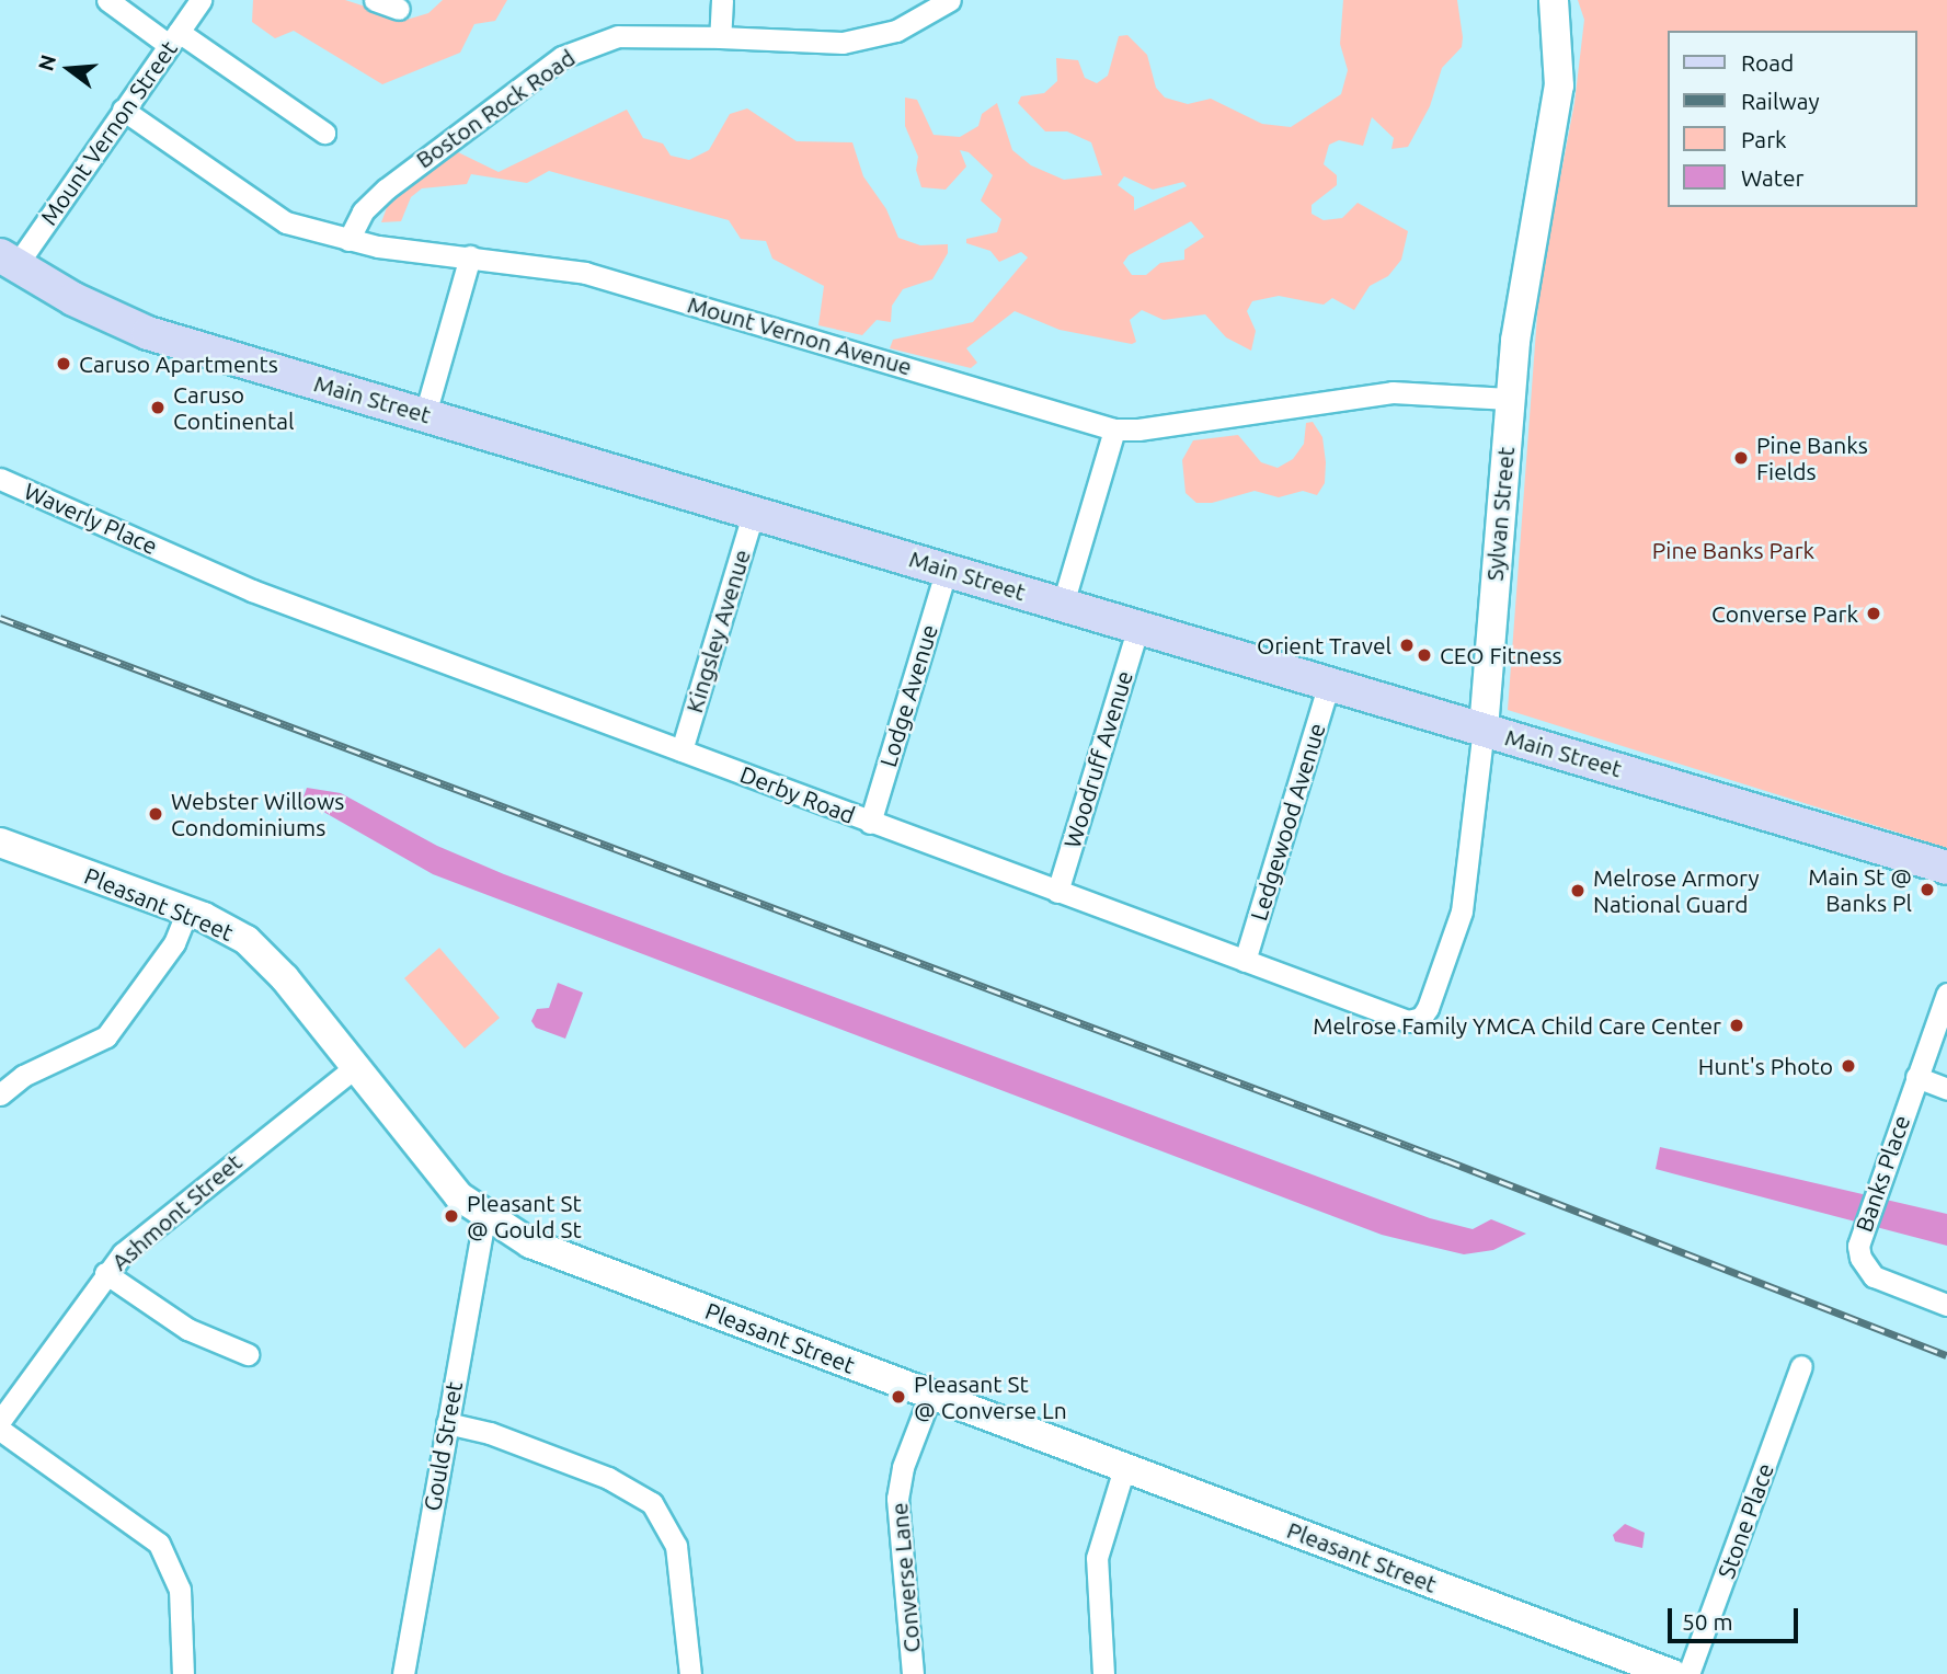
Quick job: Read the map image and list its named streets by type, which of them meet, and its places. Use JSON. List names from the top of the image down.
{
  "streets": {
    "main road": ["Main Street", "Sylvan Street", "Pleasant Street"],
    "street": [
      "Boston Rock Road",
      "Mount Vernon Street",
      "Mount Vernon Avenue",
      "Waverly Place",
      "Kingsley Avenue",
      "Lodge Avenue",
      "Woodruff Avenue",
      "Derby Road",
      "Ledgewood Avenue",
      "Banks Place",
      "Ashmont Street",
      "Gould Street",
      "Stone Place",
      "Converse Lane"
    ]
  },
  "crossings": [
    ["Boston Rock Road", "Mount Vernon Avenue"],
    ["Mount Vernon Street", "Mount Vernon Avenue"],
    ["Mount Vernon Street", "Main Street"],
    ["Mount Vernon Avenue", "Sylvan Street"],
    ["Main Street", "Sylvan Street"],
    ["Main Street", "Kingsley Avenue"],
    ["Main Street", "Lodge Avenue"],
    ["Main Street", "Woodruff Avenue"],
    ["Main Street", "Ledgewood Avenue"],
    ["Sylvan Street", "Derby Road"],
    ["Waverly Place", "Derby Road"],
    ["Kingsley Avenue", "Derby Road"],
    ["Lodge Avenue", "Derby Road"],
    ["Woodruff Avenue", "Derby Road"],
    ["Derby Road", "Ledgewood Avenue"],
    ["Pleasant Street", "Ashmont Street"],
    ["Pleasant Street", "Gould Street"],
    ["Pleasant Street", "Converse Lane"]
  ],
  "parks": ["Pine Banks Park"],
  "places": [
    "Caruso Apartments",
    "Caruso Continental",
    "Pine Banks Fields",
    "Converse Park",
    "Orient Travel",
    "CEO Fitness",
    "Webster Willows Condominiums",
    "Main St @ Banks Pl",
    "Melrose Armory National Guard",
    "Melrose Family YMCA Child Care Center",
    "Hunt's Photo",
    "Pleasant St @ Gould St",
    "Pleasant St @ Converse Ln"
  ],
  "legend": [
    "Road",
    "Railway",
    "Park",
    "Water"
  ],
  "scale_bar": "50 m",
  "north": "left"
}
